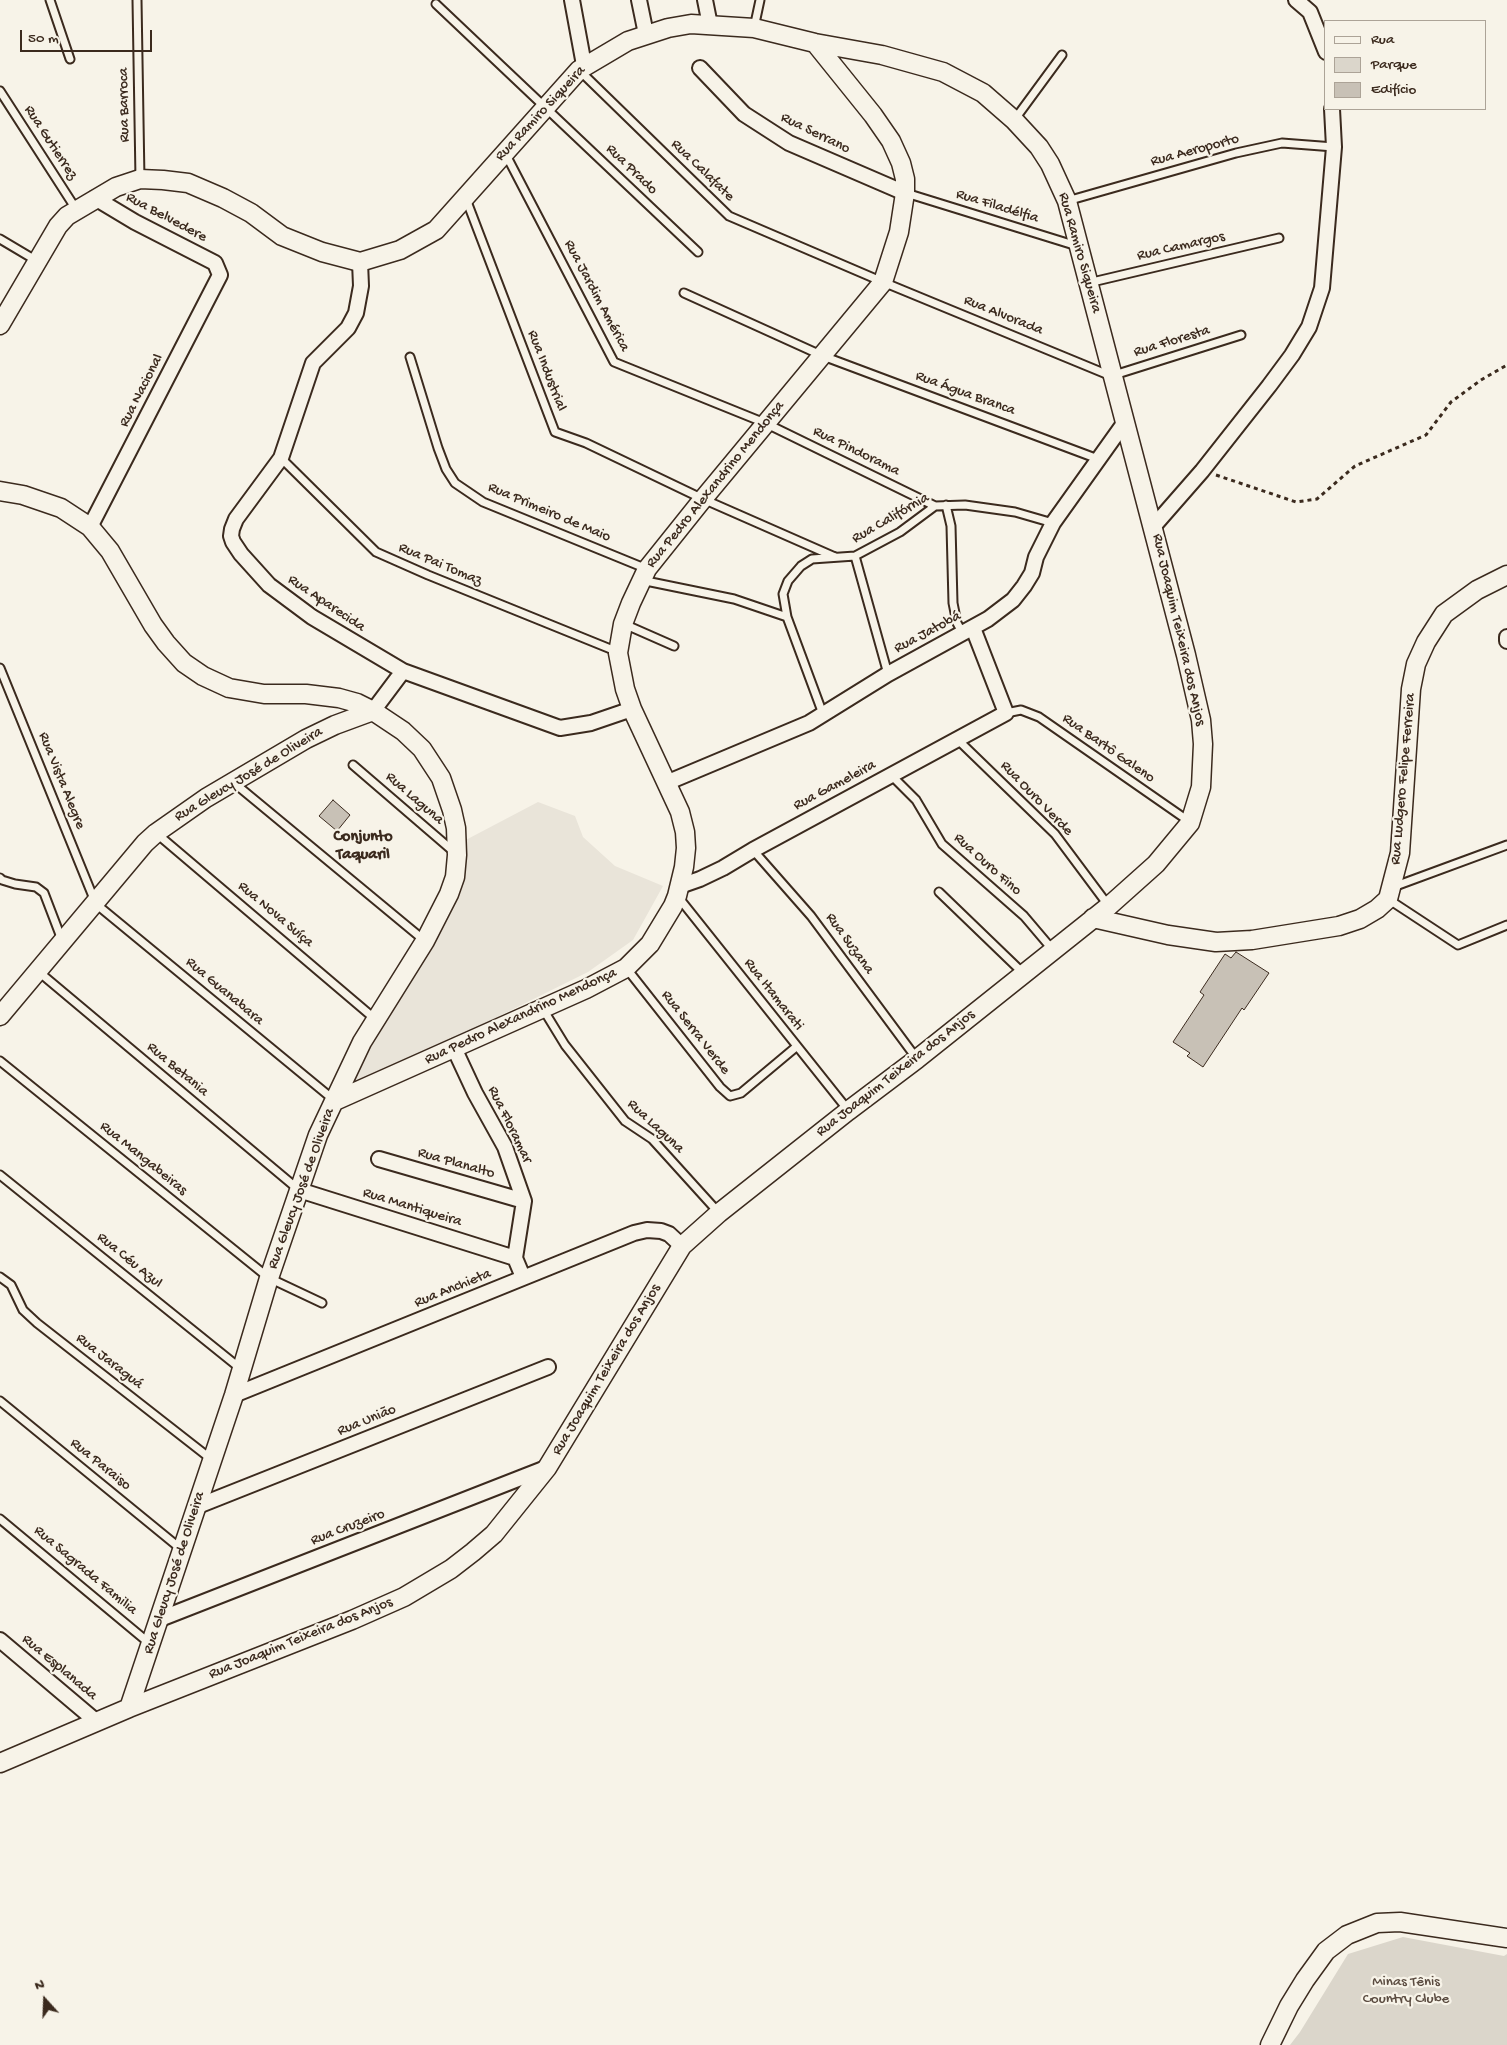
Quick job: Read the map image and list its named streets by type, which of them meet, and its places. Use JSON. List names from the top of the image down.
{
  "streets": {
    "street": [
      "Rua Ramiro Siqueira",
      "Rua Serrano",
      "Rua Belvedere",
      "Rua Nacional",
      "Rua Pedro Alexandrino Mendonça",
      "Rua Aparecida",
      "Rua Joaquim Teixeira dos Anjos",
      "Rua Jatobá",
      "Rua Gleucy José de Oliveira",
      "Rua Ludgero Felipe Ferreira",
      "Rua Gameleira",
      "Rua Floramar",
      "Rua Planalto",
      "Rua Mantiqueira",
      "Rua Anchieta",
      "Rua União",
      "Rua Cruzeiro",
      "Rua Esplanada"
    ],
    "lane": [
      "Rua Barroca",
      "Rua Gutierrez",
      "Rua Aeroporto",
      "Rua Prado",
      "Rua Calafate",
      "Rua Filadélfia",
      "Rua Camargos",
      "Rua Jardim América",
      "Rua Alvorada",
      "Rua Floresta",
      "Rua Industrial",
      "Rua Água Branca",
      "Rua Pindorama",
      "Rua Primeiro de Maio",
      "Rua Califórnia",
      "Rua Pai Tomaz",
      "Rua Bartô Galeno",
      "Rua Vista Alegre",
      "Rua Laguna",
      "Rua Ouro Verde",
      "Rua Ouro Fino",
      "Rua Nova Suíça",
      "Rua Suzana",
      "Rua Guanabara",
      "Rua Itamarati",
      "Rua Serra Verde",
      "Rua Betania",
      "Rua Mangabeiras",
      "Rua Céu Azul",
      "Rua Jaraguá",
      "Rua Paraiso",
      "Rua Sagrada Familia"
    ]
  },
  "crossings": [
    ["Rua Ramiro Siqueira", "Rua Aeroporto"],
    ["Rua Ramiro Siqueira", "Rua Prado"],
    ["Rua Ramiro Siqueira", "Rua Calafate"],
    ["Rua Ramiro Siqueira", "Rua Filadélfia"],
    ["Rua Ramiro Siqueira", "Rua Camargos"],
    ["Rua Ramiro Siqueira", "Rua Jardim América"],
    ["Rua Ramiro Siqueira", "Rua Alvorada"],
    ["Rua Ramiro Siqueira", "Rua Floresta"],
    ["Rua Ramiro Siqueira", "Rua Industrial"],
    ["Rua Ramiro Siqueira", "Rua Pedro Alexandrino Mendonça"],
    ["Rua Ramiro Siqueira", "Rua Aparecida"],
    ["Rua Ramiro Siqueira", "Rua Joaquim Teixeira dos Anjos"],
    ["Rua Ramiro Siqueira", "Rua Jatobá"],
    ["Rua Serrano", "Rua Filadélfia"],
    ["Rua Serrano", "Rua Pedro Alexandrino Mendonça"],
    ["Rua Aeroporto", "Rua Joaquim Teixeira dos Anjos"],
    ["Rua Calafate", "Rua Alvorada"],
    ["Rua Calafate", "Rua Pedro Alexandrino Mendonça"],
    ["Rua Filadélfia", "Rua Pedro Alexandrino Mendonça"],
    ["Rua Belvedere", "Rua Nacional"],
    ["Rua Jardim América", "Rua Pindorama"],
    ["Rua Jardim América", "Rua Pedro Alexandrino Mendonça"],
    ["Rua Alvorada", "Rua Floresta"],
    ["Rua Alvorada", "Rua Pedro Alexandrino Mendonça"],
    ["Rua Industrial", "Rua Pedro Alexandrino Mendonça"],
    ["Rua Industrial", "Rua Califórnia"],
    ["Rua Nacional", "Rua Gleucy José de Oliveira"],
    ["Rua Água Branca", "Rua Pedro Alexandrino Mendonça"],
    ["Rua Água Branca", "Rua Jatobá"],
    ["Rua Pindorama", "Rua Pedro Alexandrino Mendonça"],
    ["Rua Pindorama", "Rua Califórnia"],
    ["Rua Pedro Alexandrino Mendonça", "Rua Primeiro de Maio"],
    ["Rua Pedro Alexandrino Mendonça", "Rua Pai Tomaz"],
    ["Rua Pedro Alexandrino Mendonça", "Rua Aparecida"],
    ["Rua Pedro Alexandrino Mendonça", "Rua Jatobá"],
    ["Rua Pedro Alexandrino Mendonça", "Rua Gleucy José de Oliveira"],
    ["Rua Pedro Alexandrino Mendonça", "Rua Gameleira"],
    ["Rua Pedro Alexandrino Mendonça", "Rua Laguna"],
    ["Rua Pedro Alexandrino Mendonça", "Rua Guanabara"],
    ["Rua Pedro Alexandrino Mendonça", "Rua Itamarati"],
    ["Rua Pedro Alexandrino Mendonça", "Rua Serra Verde"],
    ["Rua Pedro Alexandrino Mendonça", "Rua Floramar"],
    ["Rua Califórnia", "Rua Jatobá"],
    ["Rua Pai Tomaz", "Rua Aparecida"],
    ["Rua Joaquim Teixeira dos Anjos", "Rua Bartô Galeno"],
    ["Rua Joaquim Teixeira dos Anjos", "Rua Gleucy José de Oliveira"],
    ["Rua Joaquim Teixeira dos Anjos", "Rua Laguna"],
    ["Rua Joaquim Teixeira dos Anjos", "Rua Ouro Verde"],
    ["Rua Joaquim Teixeira dos Anjos", "Rua Ouro Fino"],
    ["Rua Joaquim Teixeira dos Anjos", "Rua Suzana"],
    ["Rua Joaquim Teixeira dos Anjos", "Rua Itamarati"],
    ["Rua Joaquim Teixeira dos Anjos", "Rua Anchieta"],
    ["Rua Joaquim Teixeira dos Anjos", "Rua Cruzeiro"],
    ["Rua Joaquim Teixeira dos Anjos", "Rua Esplanada"],
    ["Rua Bartô Galeno", "Rua Gameleira"],
    ["Rua Gleucy José de Oliveira", "Rua Vista Alegre"],
    ["Rua Gleucy José de Oliveira", "Rua Laguna"],
    ["Rua Gleucy José de Oliveira", "Rua Nova Suíça"],
    ["Rua Gleucy José de Oliveira", "Rua Guanabara"],
    ["Rua Gleucy José de Oliveira", "Rua Betania"],
    ["Rua Gleucy José de Oliveira", "Rua Mangabeiras"],
    ["Rua Gleucy José de Oliveira", "Rua Mantiqueira"],
    ["Rua Gleucy José de Oliveira", "Rua Céu Azul"],
    ["Rua Gleucy José de Oliveira", "Rua Anchieta"],
    ["Rua Gleucy José de Oliveira", "Rua Jaraguá"],
    ["Rua Gleucy José de Oliveira", "Rua União"],
    ["Rua Gleucy José de Oliveira", "Rua Paraiso"],
    ["Rua Gleucy José de Oliveira", "Rua Cruzeiro"],
    ["Rua Gleucy José de Oliveira", "Rua Sagrada Familia"],
    ["Rua Vista Alegre", "Rua Guanabara"],
    ["Rua Gameleira", "Rua Ouro Verde"],
    ["Rua Gameleira", "Rua Ouro Fino"],
    ["Rua Gameleira", "Rua Suzana"],
    ["Rua Gameleira", "Rua Itamarati"],
    ["Rua Itamarati", "Rua Serra Verde"],
    ["Rua Betania", "Rua Mantiqueira"],
    ["Rua Floramar", "Rua Planalto"],
    ["Rua Floramar", "Rua Mantiqueira"]
  ],
  "districts": ["Conjunto Taquaril"],
  "parks": ["Minas Tênis Country Clube"],
  "legend": ["Rua", "Parque", "Edifício"],
  "scale_bar": "50 m",
  "north": "top"
}
